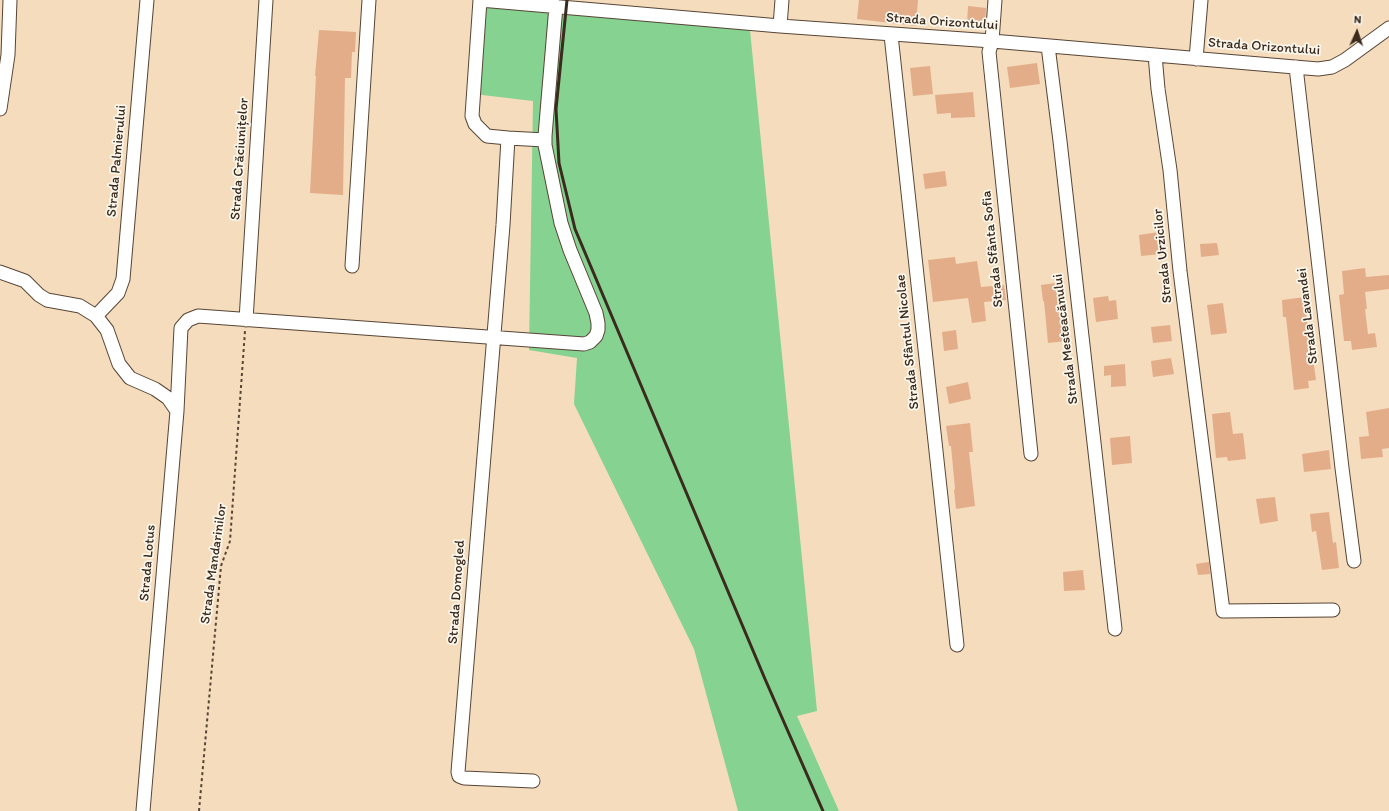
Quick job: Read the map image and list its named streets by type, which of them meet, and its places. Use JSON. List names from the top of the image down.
{
  "streets": {
    "street": [
      "Strada Orizontului",
      "Strada Crăciunițelor",
      "Strada Palmierului",
      "Strada Sfânta Sofia",
      "Strada Urzicilor",
      "Strada Lavandei",
      "Strada Mesteacănului",
      "Strada Sfântul Nicolae",
      "Strada Lotus",
      "Strada Domogled"
    ],
    "path": ["Strada Mandarinilor"]
  },
  "crossings": [
    ["Strada Orizontului", "Strada Sfânta Sofia"],
    ["Strada Orizontului", "Strada Urzicilor"],
    ["Strada Orizontului", "Strada Lavandei"],
    ["Strada Orizontului", "Strada Mesteacănului"],
    ["Strada Orizontului", "Strada Sfântul Nicolae"],
    ["Strada Crăciunițelor", "Strada Lotus"],
    ["Strada Crăciunițelor", "Strada Mandarinilor"],
    ["Strada Lotus", "Strada Mandarinilor"]
  ],
  "north": "top"
}
